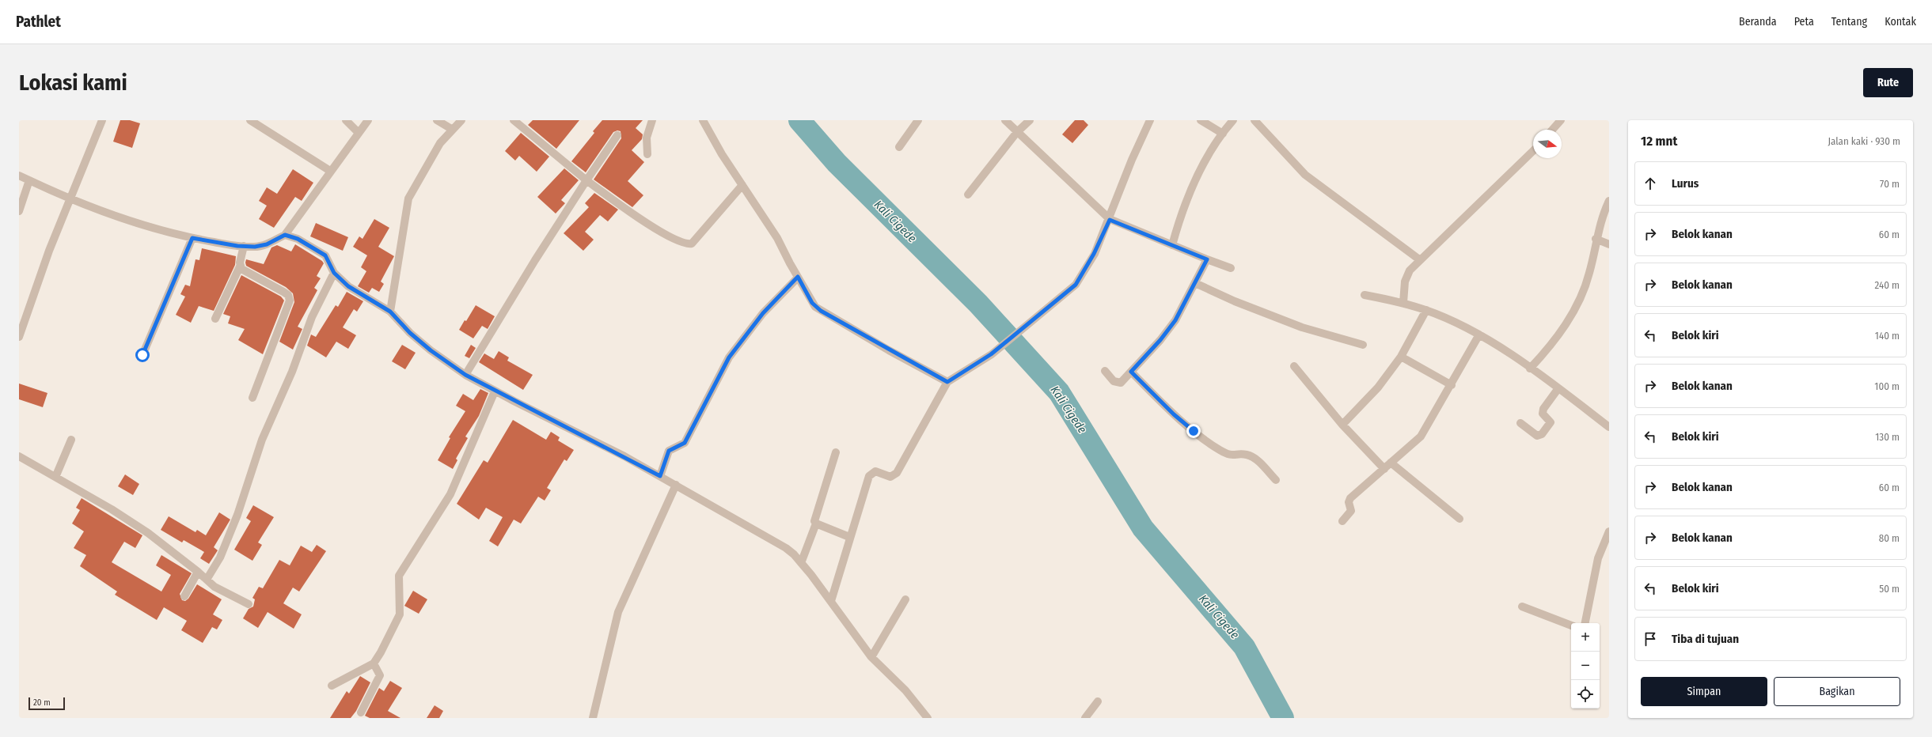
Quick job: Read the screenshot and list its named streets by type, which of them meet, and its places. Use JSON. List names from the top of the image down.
{
  "water": ["Kali Cigede"],
  "scale_bar": "20 m",
  "north": "right",
  "page": {
    "header": "Pathlet",
    "nav": [
      "Beranda",
      "Peta",
      "Tentang",
      "Kontak"
    ],
    "buttons": [
      "Rute",
      ["Simpan", "Bagikan"]
    ],
    "title": "Lokasi kami",
    "heading": ["12 mnt", "Jalan kaki · 930 m"],
    "list": [
      ["Lurus", "70 m"],
      ["Belok kanan", "60 m"],
      ["Belok kanan", "240 m"],
      ["Belok kiri", "140 m"],
      ["Belok kanan", "100 m"],
      ["Belok kiri", "130 m"],
      ["Belok kanan", "60 m"],
      ["Belok kanan", "80 m"],
      ["Belok kiri", "50 m"],
      "Tiba di tujuan"
    ],
    "map_buttons": ["+", "−"],
    "scale": "20 m"
  }
}
